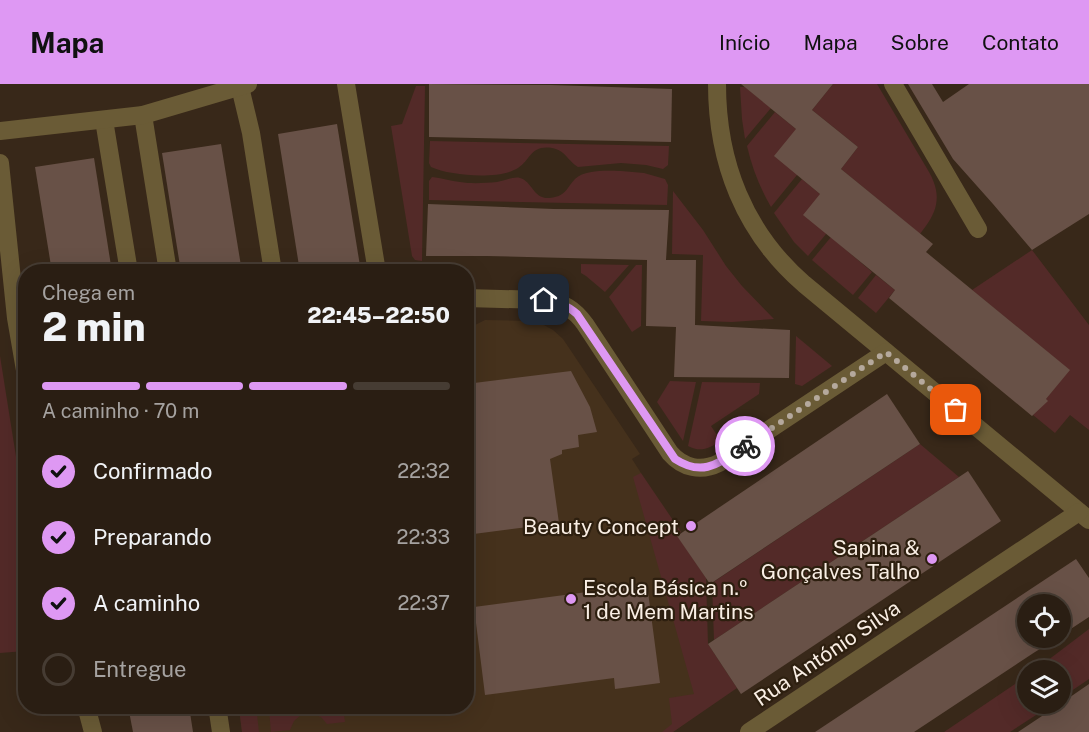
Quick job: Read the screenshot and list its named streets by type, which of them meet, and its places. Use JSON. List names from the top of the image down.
{
  "streets": {
    "street": ["Rua António Silva"]
  },
  "places": ["Beauty Concept", "Sapina & Gonçalves Talho", "Escola Básica n.º 1 de Mem Martins"],
  "page": {
    "header": "Mapa",
    "nav": [
      "Início",
      "Mapa",
      "Sobre",
      "Contato"
    ],
    "heading": ["2 min", "Chega em", "22:45–22:50"],
    "bar": "A caminho · 70 m",
    "list": [
      ["Confirmado", "22:32"],
      ["Preparando", "22:33"],
      ["A caminho", "22:37"],
      "Entregue"
    ]
  }
}
